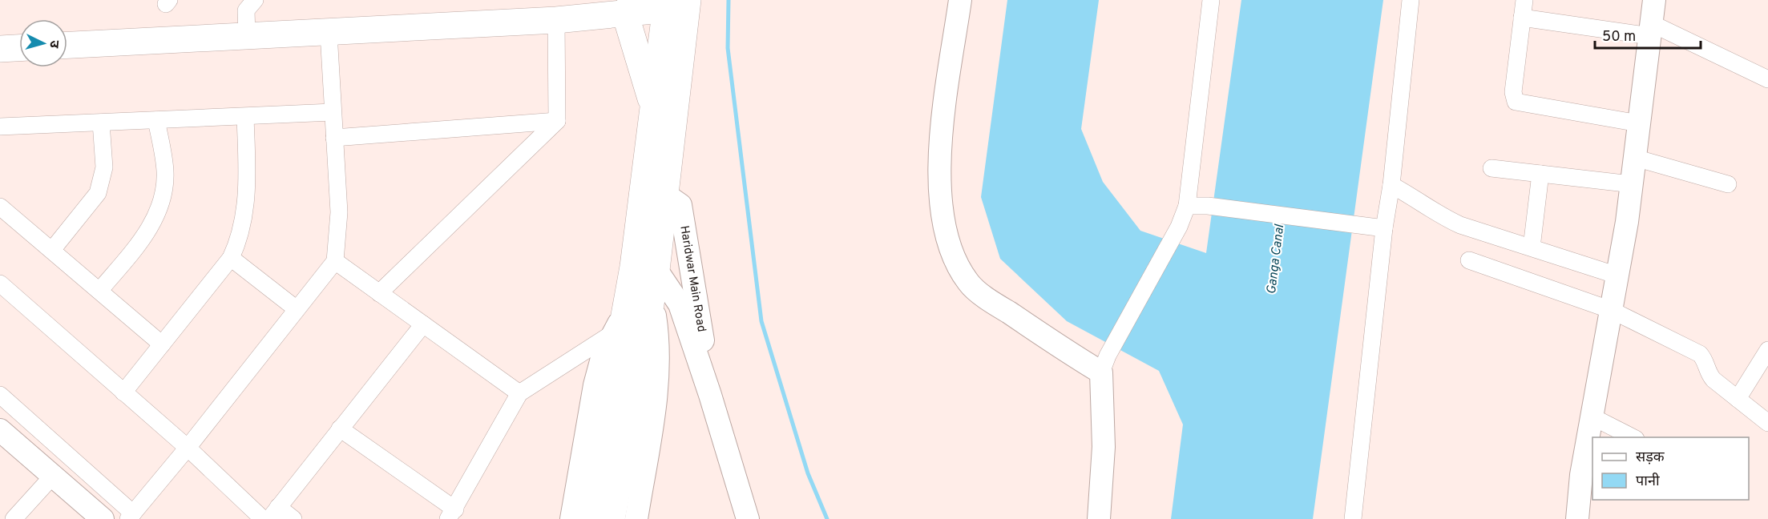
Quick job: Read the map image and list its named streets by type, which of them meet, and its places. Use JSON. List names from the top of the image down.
{
  "streets": {
    "street": ["Haridwar Main Road"]
  },
  "water": ["Ganga Canal"],
  "legend": ["सड़क", "पानी"],
  "scale_bar": "50 m",
  "north": "right"
}
